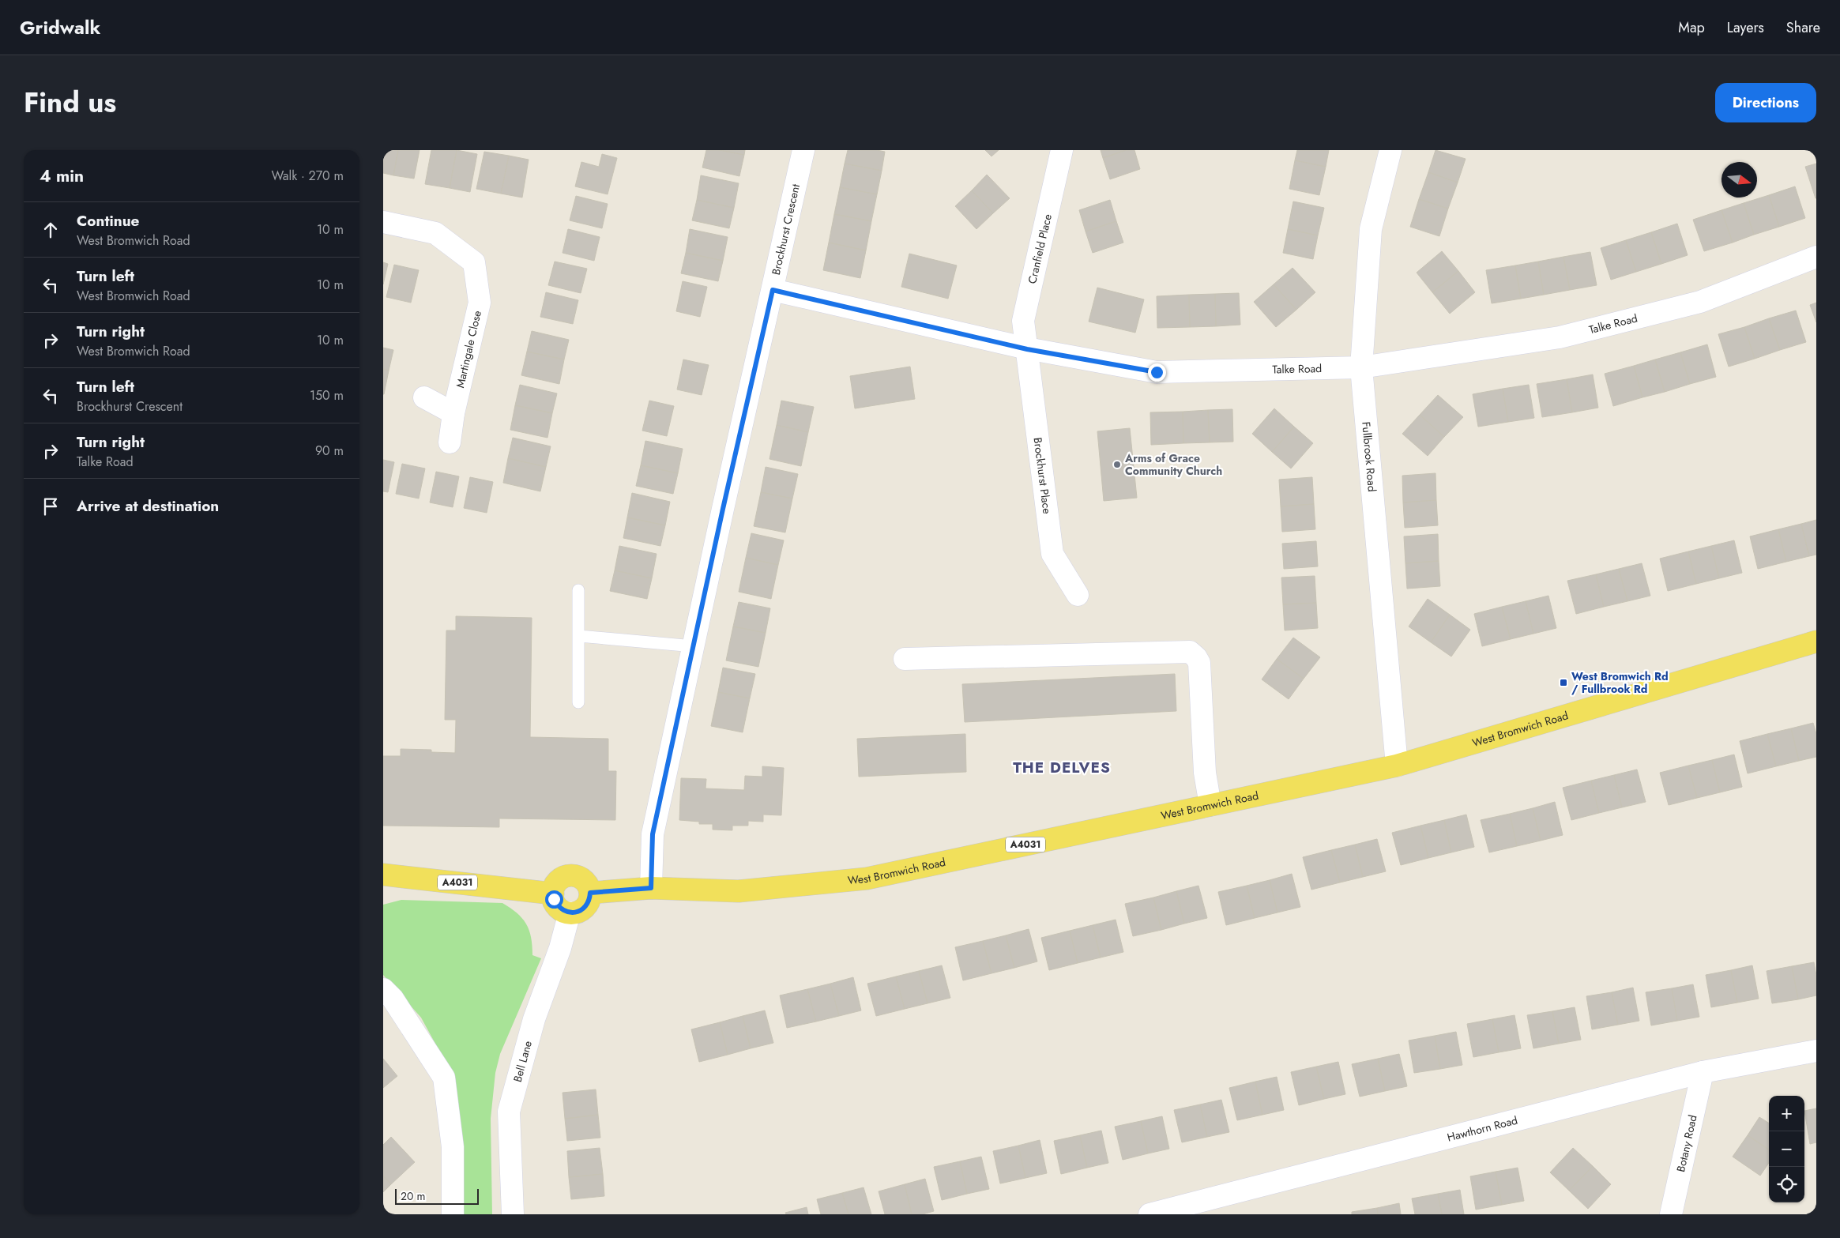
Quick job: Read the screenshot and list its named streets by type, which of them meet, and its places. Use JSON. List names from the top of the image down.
{
  "streets": {
    "main road": ["West Bromwich Road", "A4031"],
    "street": [
      "Brockhurst Crescent",
      "Cranfield Place",
      "Talke Road",
      "Martingale Close",
      "Fullbrook Road",
      "Brockhurst Place",
      "Bell Lane",
      "Hawthorn Road",
      "Botany Road"
    ]
  },
  "crossings": [
    ["Brockhurst Crescent", "Talke Road"],
    ["Brockhurst Crescent", "West Bromwich Road"],
    ["Cranfield Place", "Talke Road"],
    ["Cranfield Place", "Brockhurst Place"],
    ["Talke Road", "Fullbrook Road"],
    ["Talke Road", "Brockhurst Place"],
    ["Fullbrook Road", "West Bromwich Road"],
    ["West Bromwich Road", "A4031"],
    ["West Bromwich Road", "Bell Lane"],
    ["A4031", "Bell Lane"],
    ["Hawthorn Road", "Botany Road"]
  ],
  "districts": ["THE DELVES"],
  "places": {
    "other": ["Arms of Grace Community Church"],
    "transit": ["West Bromwich Rd / Fullbrook Rd"]
  },
  "scale_bar": "20 m",
  "north": "right",
  "page": {
    "header": "Gridwalk",
    "nav": ["Map", "Layers", "Share"],
    "title": "Find us",
    "buttons": "Directions",
    "heading": ["4 min", "Walk · 270 m"],
    "list": [
      ["Continue", "West Bromwich Road", "10 m"],
      ["Turn left", "West Bromwich Road", "10 m"],
      ["Turn right", "West Bromwich Road", "10 m"],
      ["Turn left", "Brockhurst Crescent", "150 m"],
      ["Turn right", "Talke Road", "90 m"],
      "Arrive at destination"
    ],
    "map_buttons": ["+", "−"],
    "scale": "20 m"
  }
}
